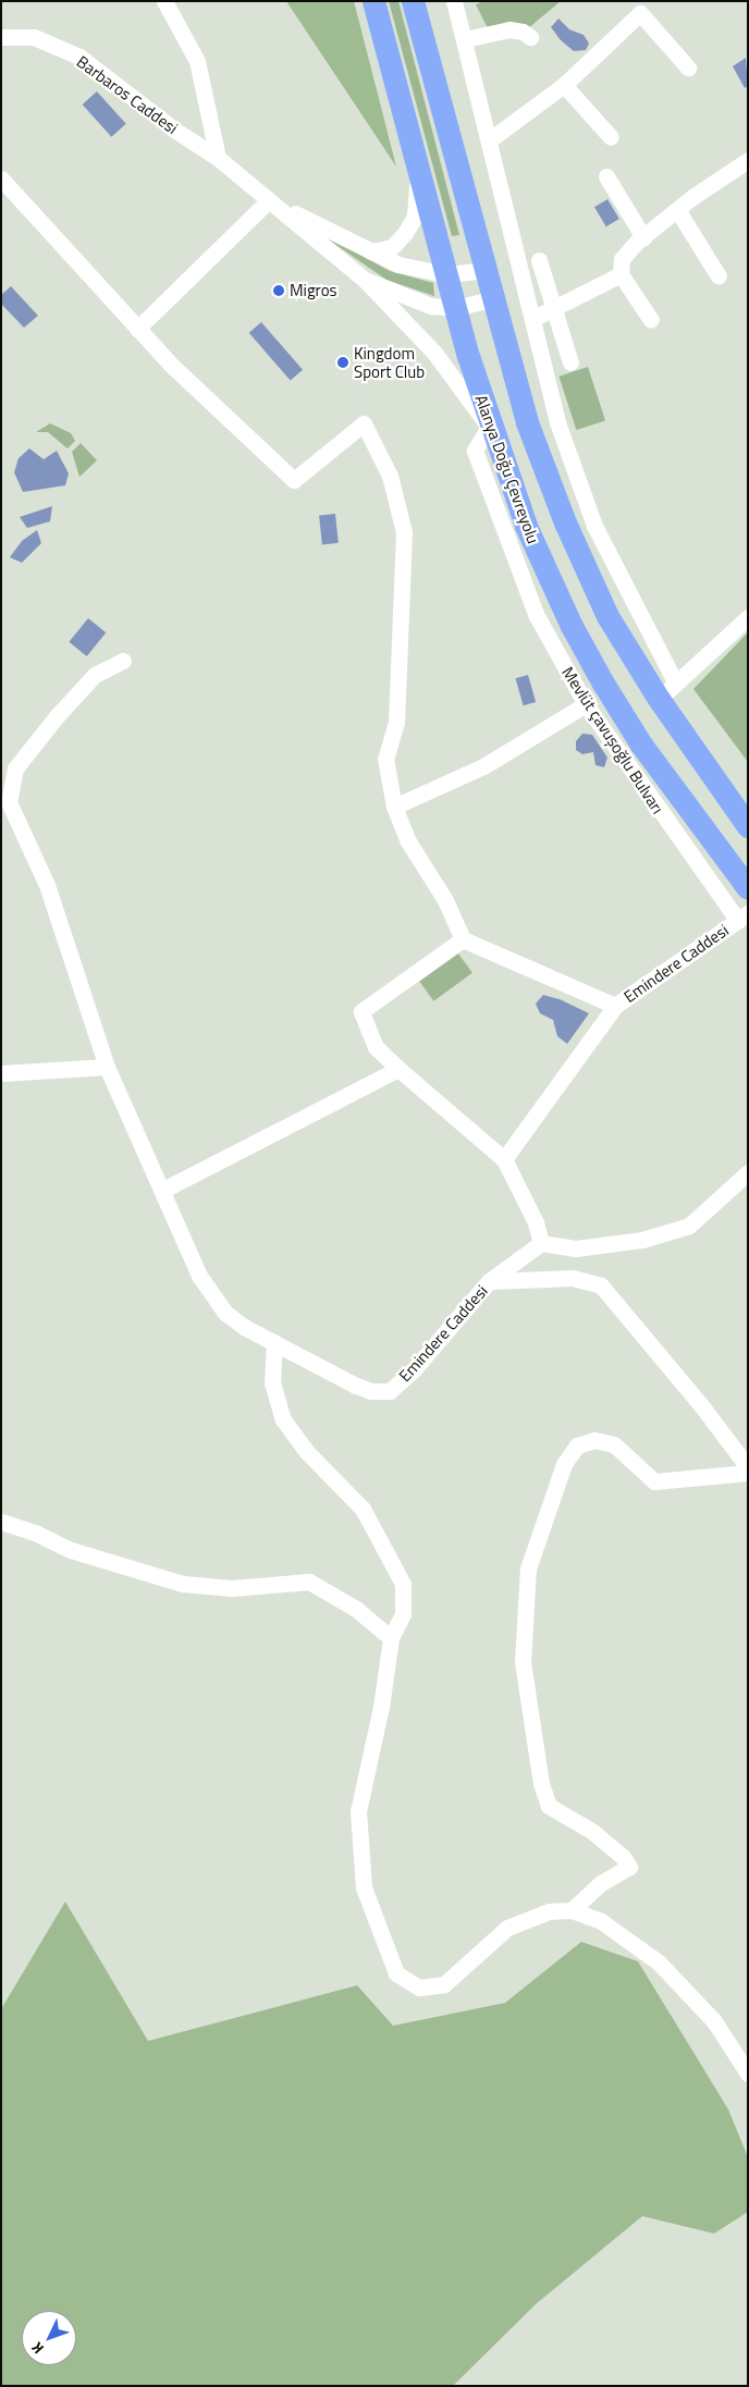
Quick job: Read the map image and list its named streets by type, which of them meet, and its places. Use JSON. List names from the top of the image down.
{
  "streets": {
    "highway": ["Alanya Doğu Çevreyolu"],
    "street": ["Barbaros Caddesi", "Mevlüt çavuşoğlu Bulvarı", "Emindere Caddesi"]
  },
  "crossings": [
    ["Alanya Doğu Çevreyolu", "Mevlüt çavuşoğlu Bulvarı"],
    ["Mevlüt çavuşoğlu Bulvarı", "Emindere Caddesi"]
  ],
  "places": ["Migros", "Kingdom Sport Club"],
  "north": "bottom left"
}
